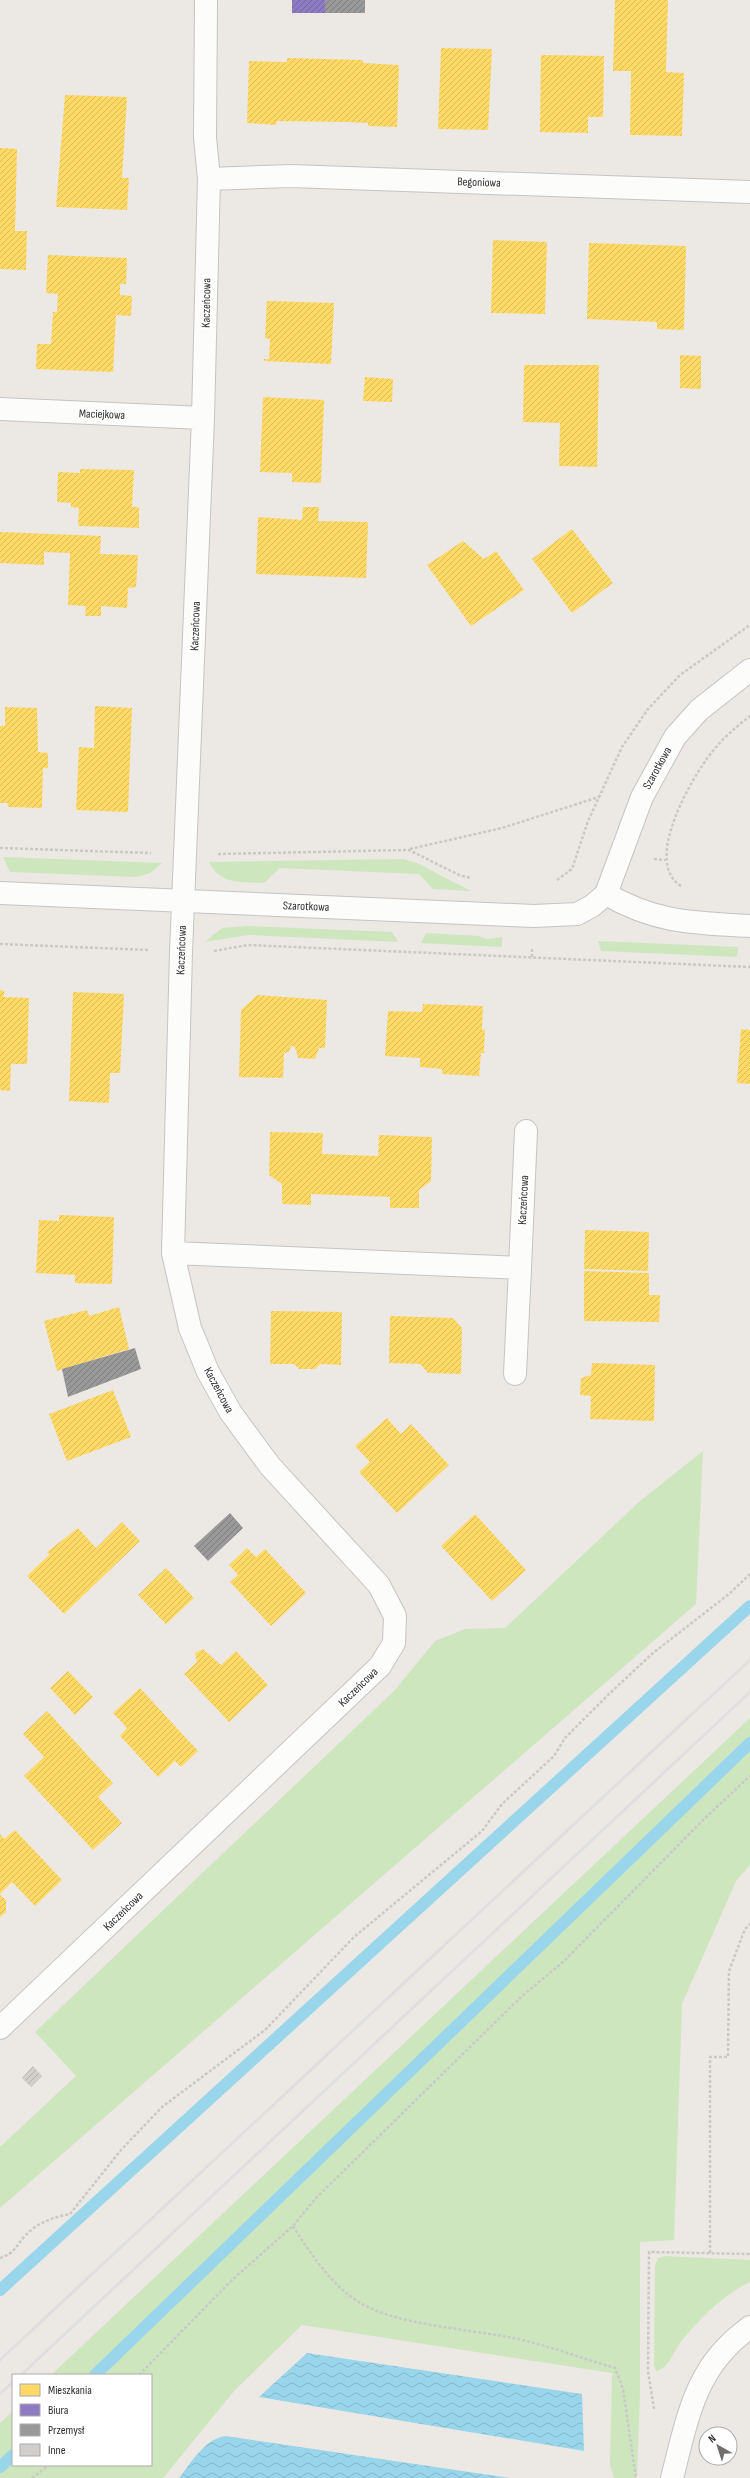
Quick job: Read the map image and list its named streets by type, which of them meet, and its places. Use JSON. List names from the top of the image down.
{
  "streets": {
    "street": [
      "Begoniowa",
      "Kaczeńcowa",
      "Maciejkowa",
      "Szarotkowa"
    ]
  },
  "crossings": [
    ["Begoniowa", "Kaczeńcowa"],
    ["Kaczeńcowa", "Maciejkowa"],
    ["Kaczeńcowa", "Szarotkowa"]
  ],
  "legend": [
    "Mieszkania",
    "Biura",
    "Przemysł",
    "Inne"
  ],
  "north": "top left"
}
